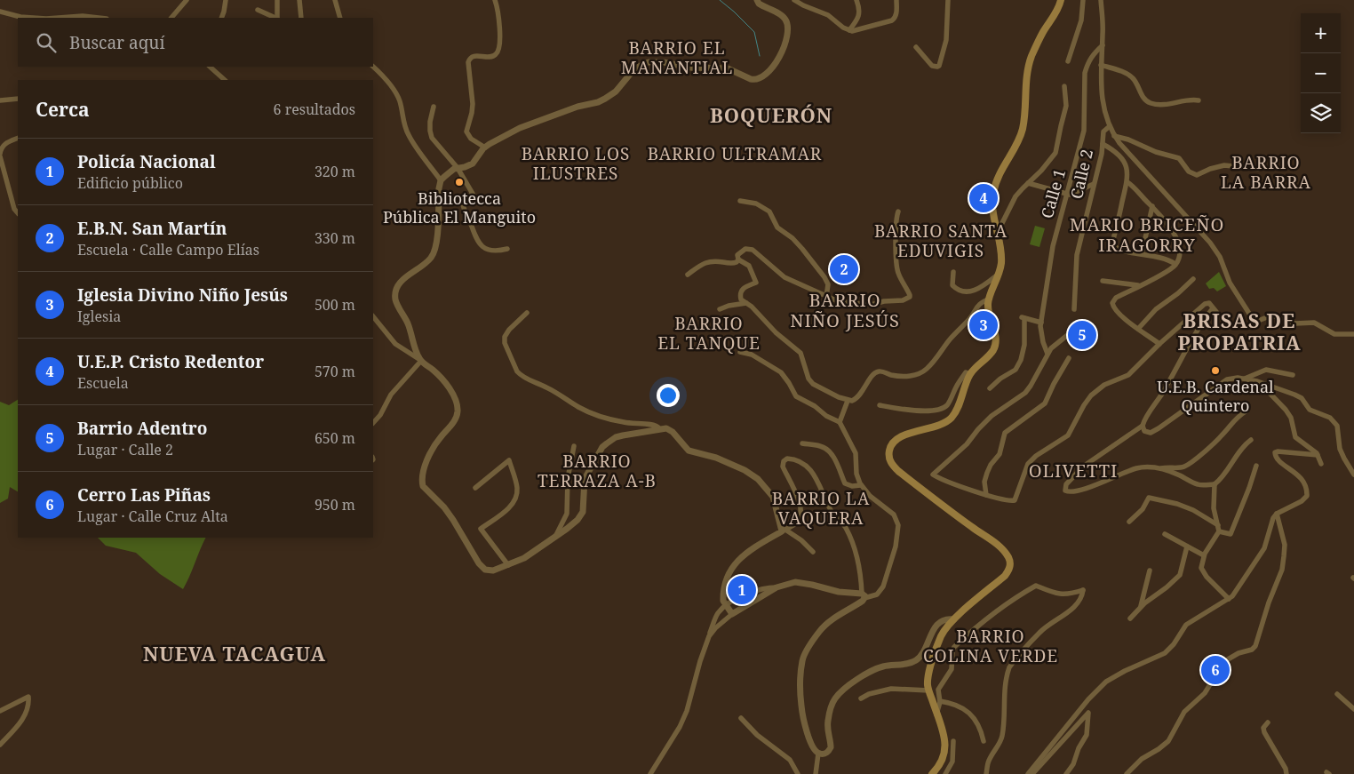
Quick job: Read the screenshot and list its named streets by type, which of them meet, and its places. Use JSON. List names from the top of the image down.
{
  "streets": {
    "street": ["Calle 2", "Calle 1"]
  },
  "districts": [
    "BARRIO EL MANANTIAL",
    "BOQUERÓN",
    "BARRIO LOS ILUSTRES",
    "BARRIO ULTRAMAR",
    "BARRIO LA BARRA",
    "MARIO BRICEÑO IRAGORRY",
    "BARRIO SANTA EDUVIGIS",
    "BARRIO NIÑO JESÚS",
    "BRISAS DE PROPATRIA",
    "BARRIO EL TANQUE",
    "BARRIO TERRAZA A-B",
    "OLIVETTI",
    "BARRIO LA VAQUERA",
    "BARRIO COLINA VERDE",
    "NUEVA TACAGUA"
  ],
  "places": ["Bibliotecca Pública El Manguito", "U.E.B. Cardenal Quintero"],
  "page": {
    "map_buttons": ["+", "−"],
    "search": "Buscar aquí",
    "heading": ["Cerca", "6 resultados"],
    "list": [
      {
        "mark": "1",
        "name": "Policía Nacional",
        "note": "Edificio público",
        "value": "320 m"
      },
      {
        "mark": "2",
        "name": "E.B.N. San Martín",
        "note": "Escuela · Calle Campo Elías",
        "value": "330 m"
      },
      {
        "mark": "3",
        "name": "Iglesia Divino Niño Jesús",
        "note": "Iglesia",
        "value": "500 m"
      },
      {
        "mark": "4",
        "name": "U.E.P. Cristo Redentor",
        "note": "Escuela",
        "value": "570 m"
      },
      {
        "mark": "5",
        "name": "Barrio Adentro",
        "note": "Lugar · Calle 2",
        "value": "650 m"
      },
      {
        "mark": "6",
        "name": "Cerro Las Piñas",
        "note": "Lugar · Calle Cruz Alta",
        "value": "950 m"
      }
    ],
    "pins": [
      "4",
      "2",
      "3",
      "5",
      "1",
      "6"
    ]
  }
}
